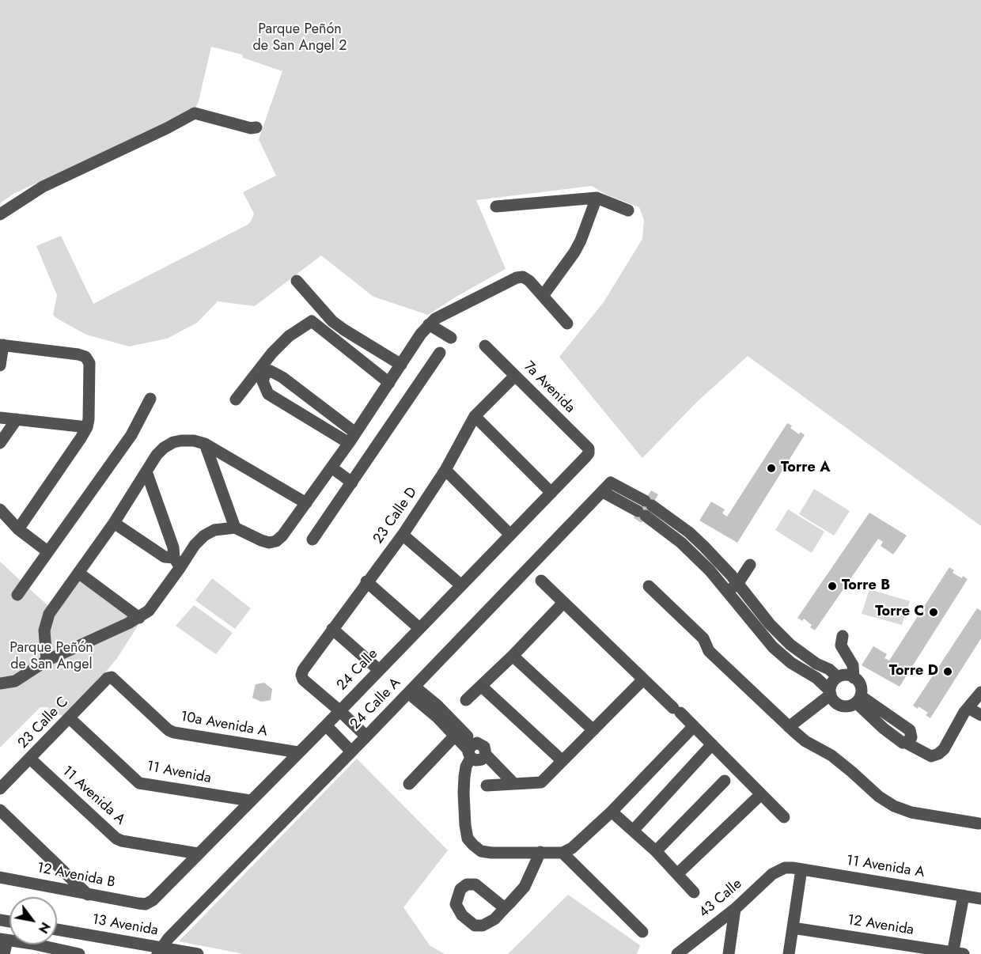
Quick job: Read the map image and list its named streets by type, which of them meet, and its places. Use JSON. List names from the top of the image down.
{
  "streets": {
    "street": [
      "7a Avenida",
      "23 Calle D",
      "24 Calle",
      "24 Calle A",
      "23 Calle C",
      "10a Avenida A",
      "11 Avenida",
      "11 Avenida A",
      "12 Avenida B",
      "43 Calle",
      "13 Avenida",
      "12 Avenida"
    ]
  },
  "crossings": [
    ["7a Avenida", "23 Calle D"],
    ["7a Avenida", "24 Calle"],
    ["23 Calle D", "24 Calle"],
    ["24 Calle", "10a Avenida A"],
    ["24 Calle", "11 Avenida"],
    ["24 Calle", "11 Avenida A"],
    ["24 Calle", "12 Avenida B"],
    ["24 Calle A", "13 Avenida"],
    ["23 Calle C", "10a Avenida A"],
    ["23 Calle C", "11 Avenida"],
    ["23 Calle C", "11 Avenida A"],
    ["11 Avenida A", "43 Calle"]
  ],
  "parks": ["Parque Peñón de San Angel 2", "Parque Peñón de San Angel"],
  "places": [
    "Torre A",
    "Torre B",
    "Torre C",
    "Torre D"
  ],
  "north": "bottom right"
}
